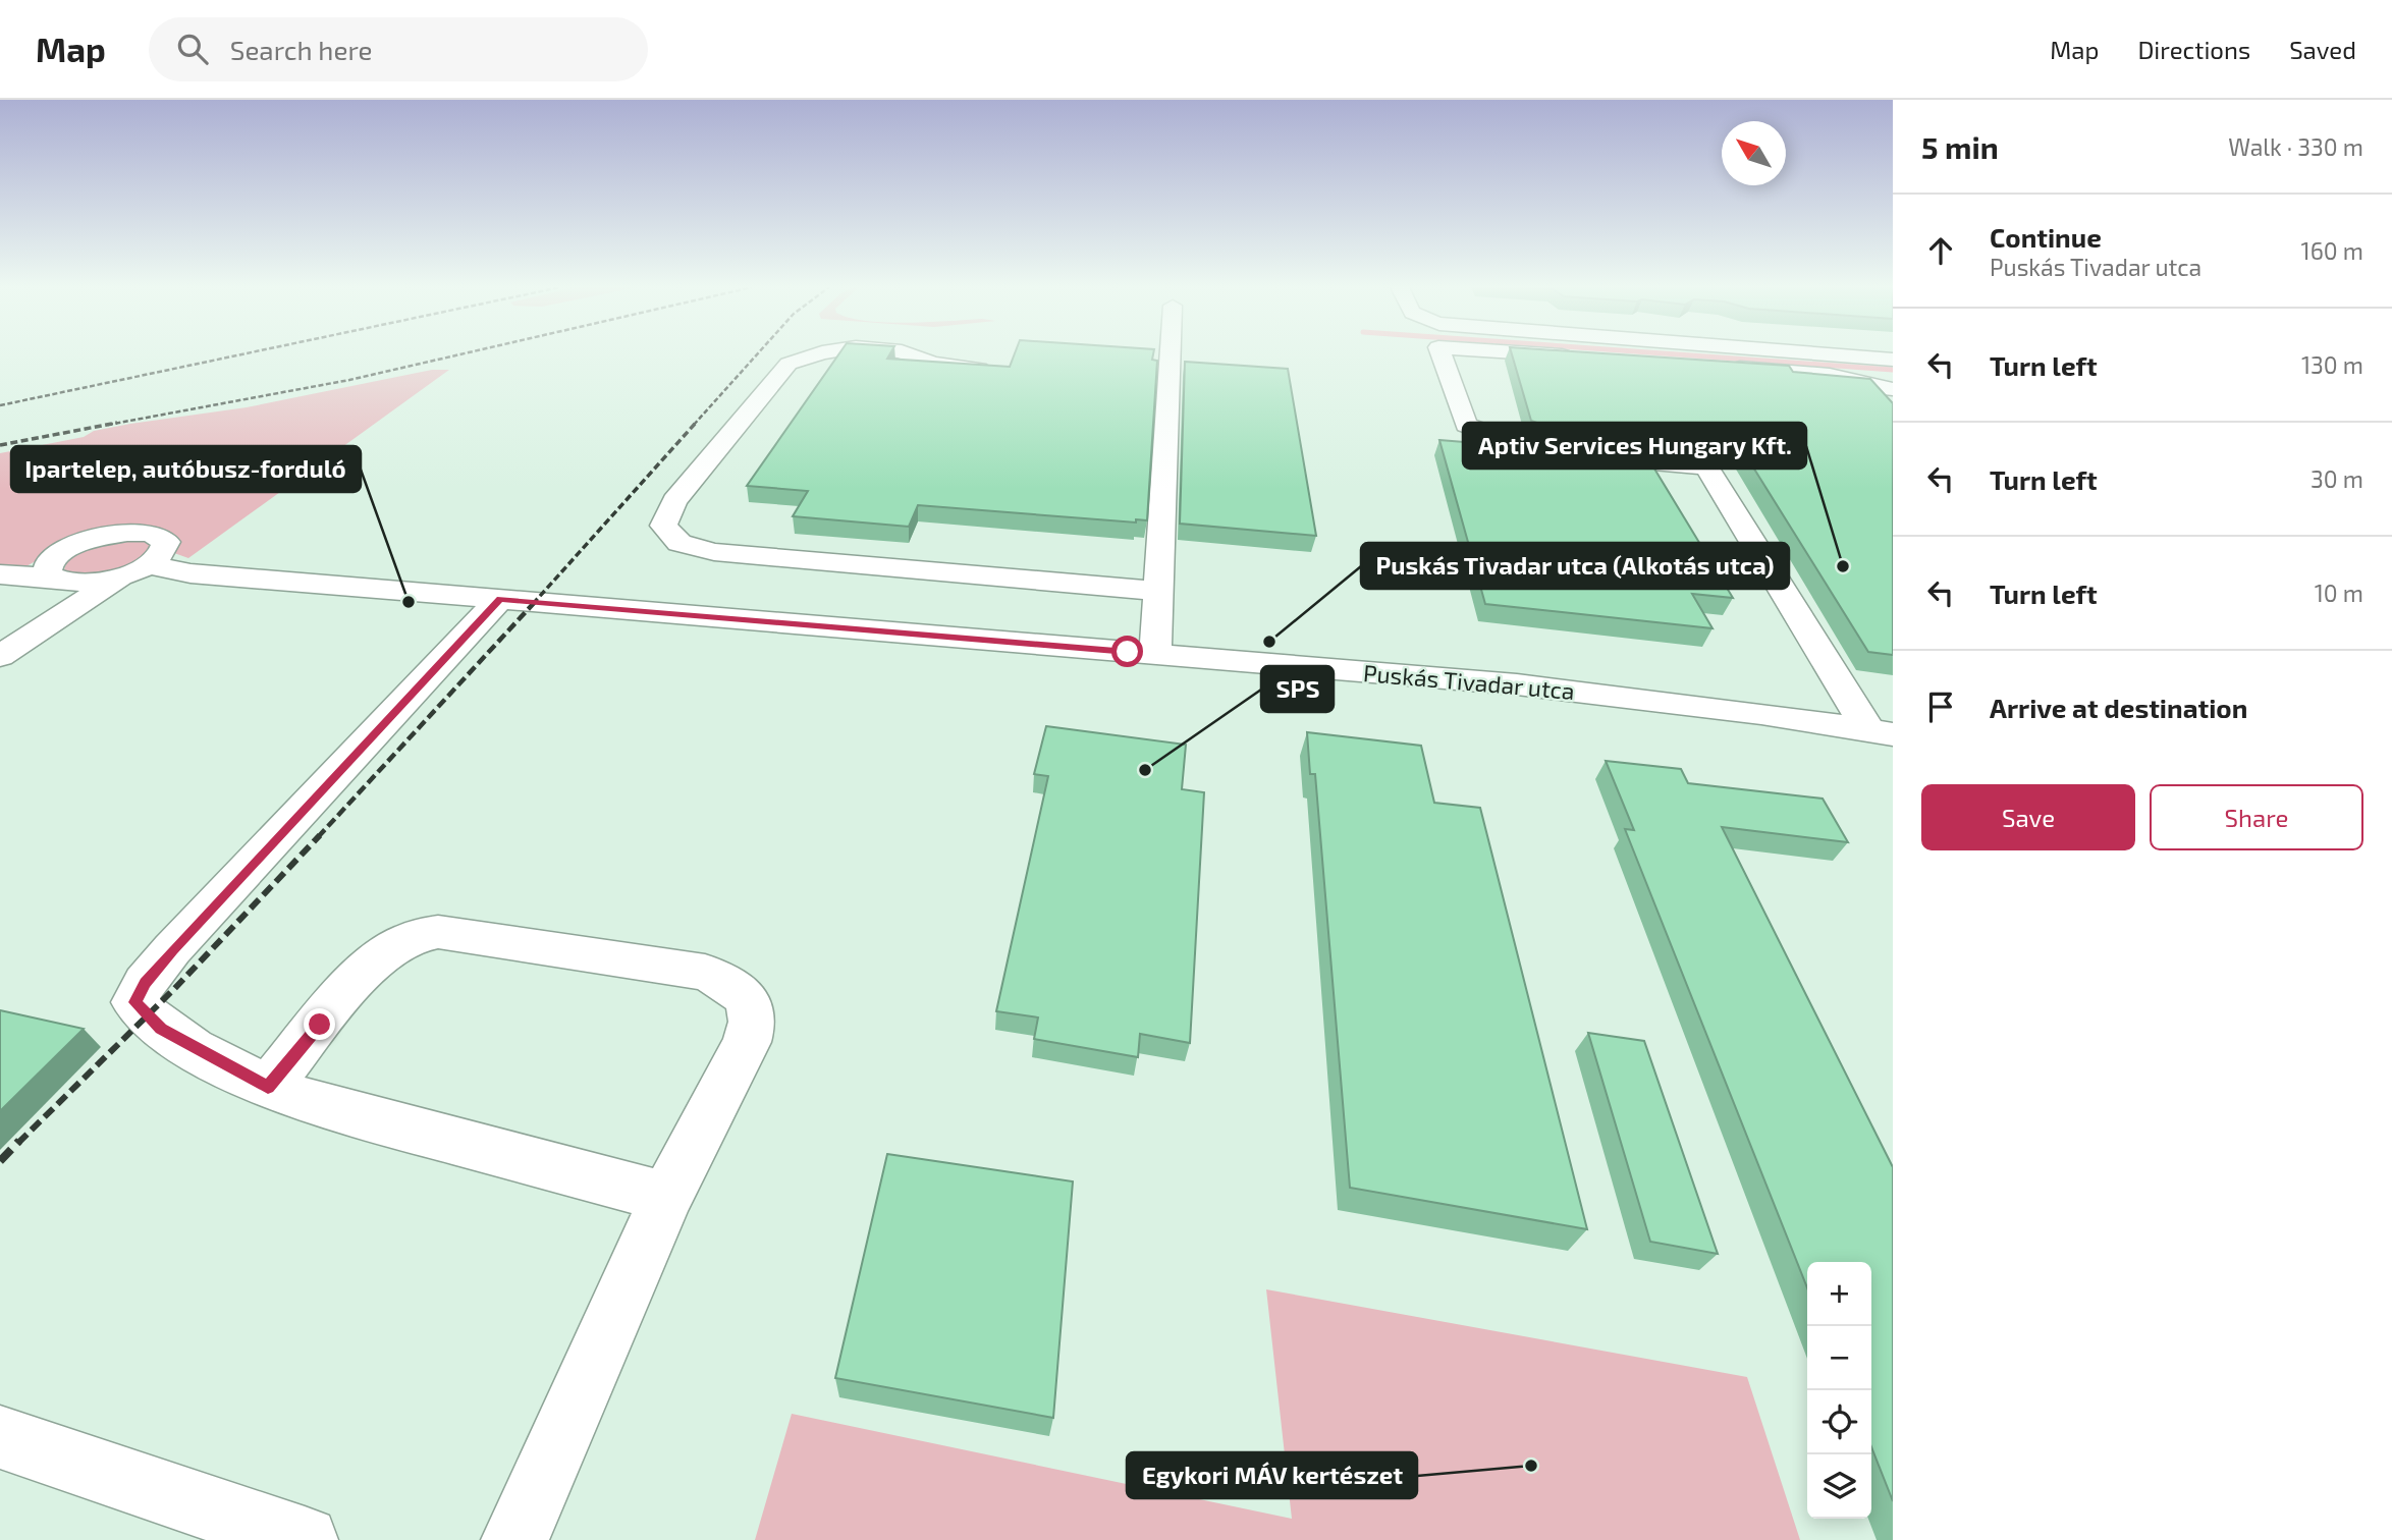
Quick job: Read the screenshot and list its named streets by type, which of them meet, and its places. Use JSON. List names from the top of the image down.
{
  "streets": {
    "street": ["Puskás Tivadar utca"]
  },
  "places": [
    "Aptiv Services Hungary Kft.",
    "Ipartelep, autóbusz-forduló",
    "Puskás Tivadar utca (Alkotás utca)",
    "SPS",
    "Egykori MÁV kertészet"
  ],
  "north": "top left",
  "page": {
    "header": "Map",
    "search": "Search here",
    "nav": ["Map", "Directions", "Saved"],
    "heading": ["5 min", "Walk · 330 m"],
    "list": [
      ["Continue", "Puskás Tivadar utca", "160 m"],
      ["Turn left", "130 m"],
      ["Turn left", "30 m"],
      ["Turn left", "10 m"],
      "Arrive at destination"
    ],
    "buttons": ["Save", "Share"],
    "map_buttons": ["+", "−"]
  }
}
